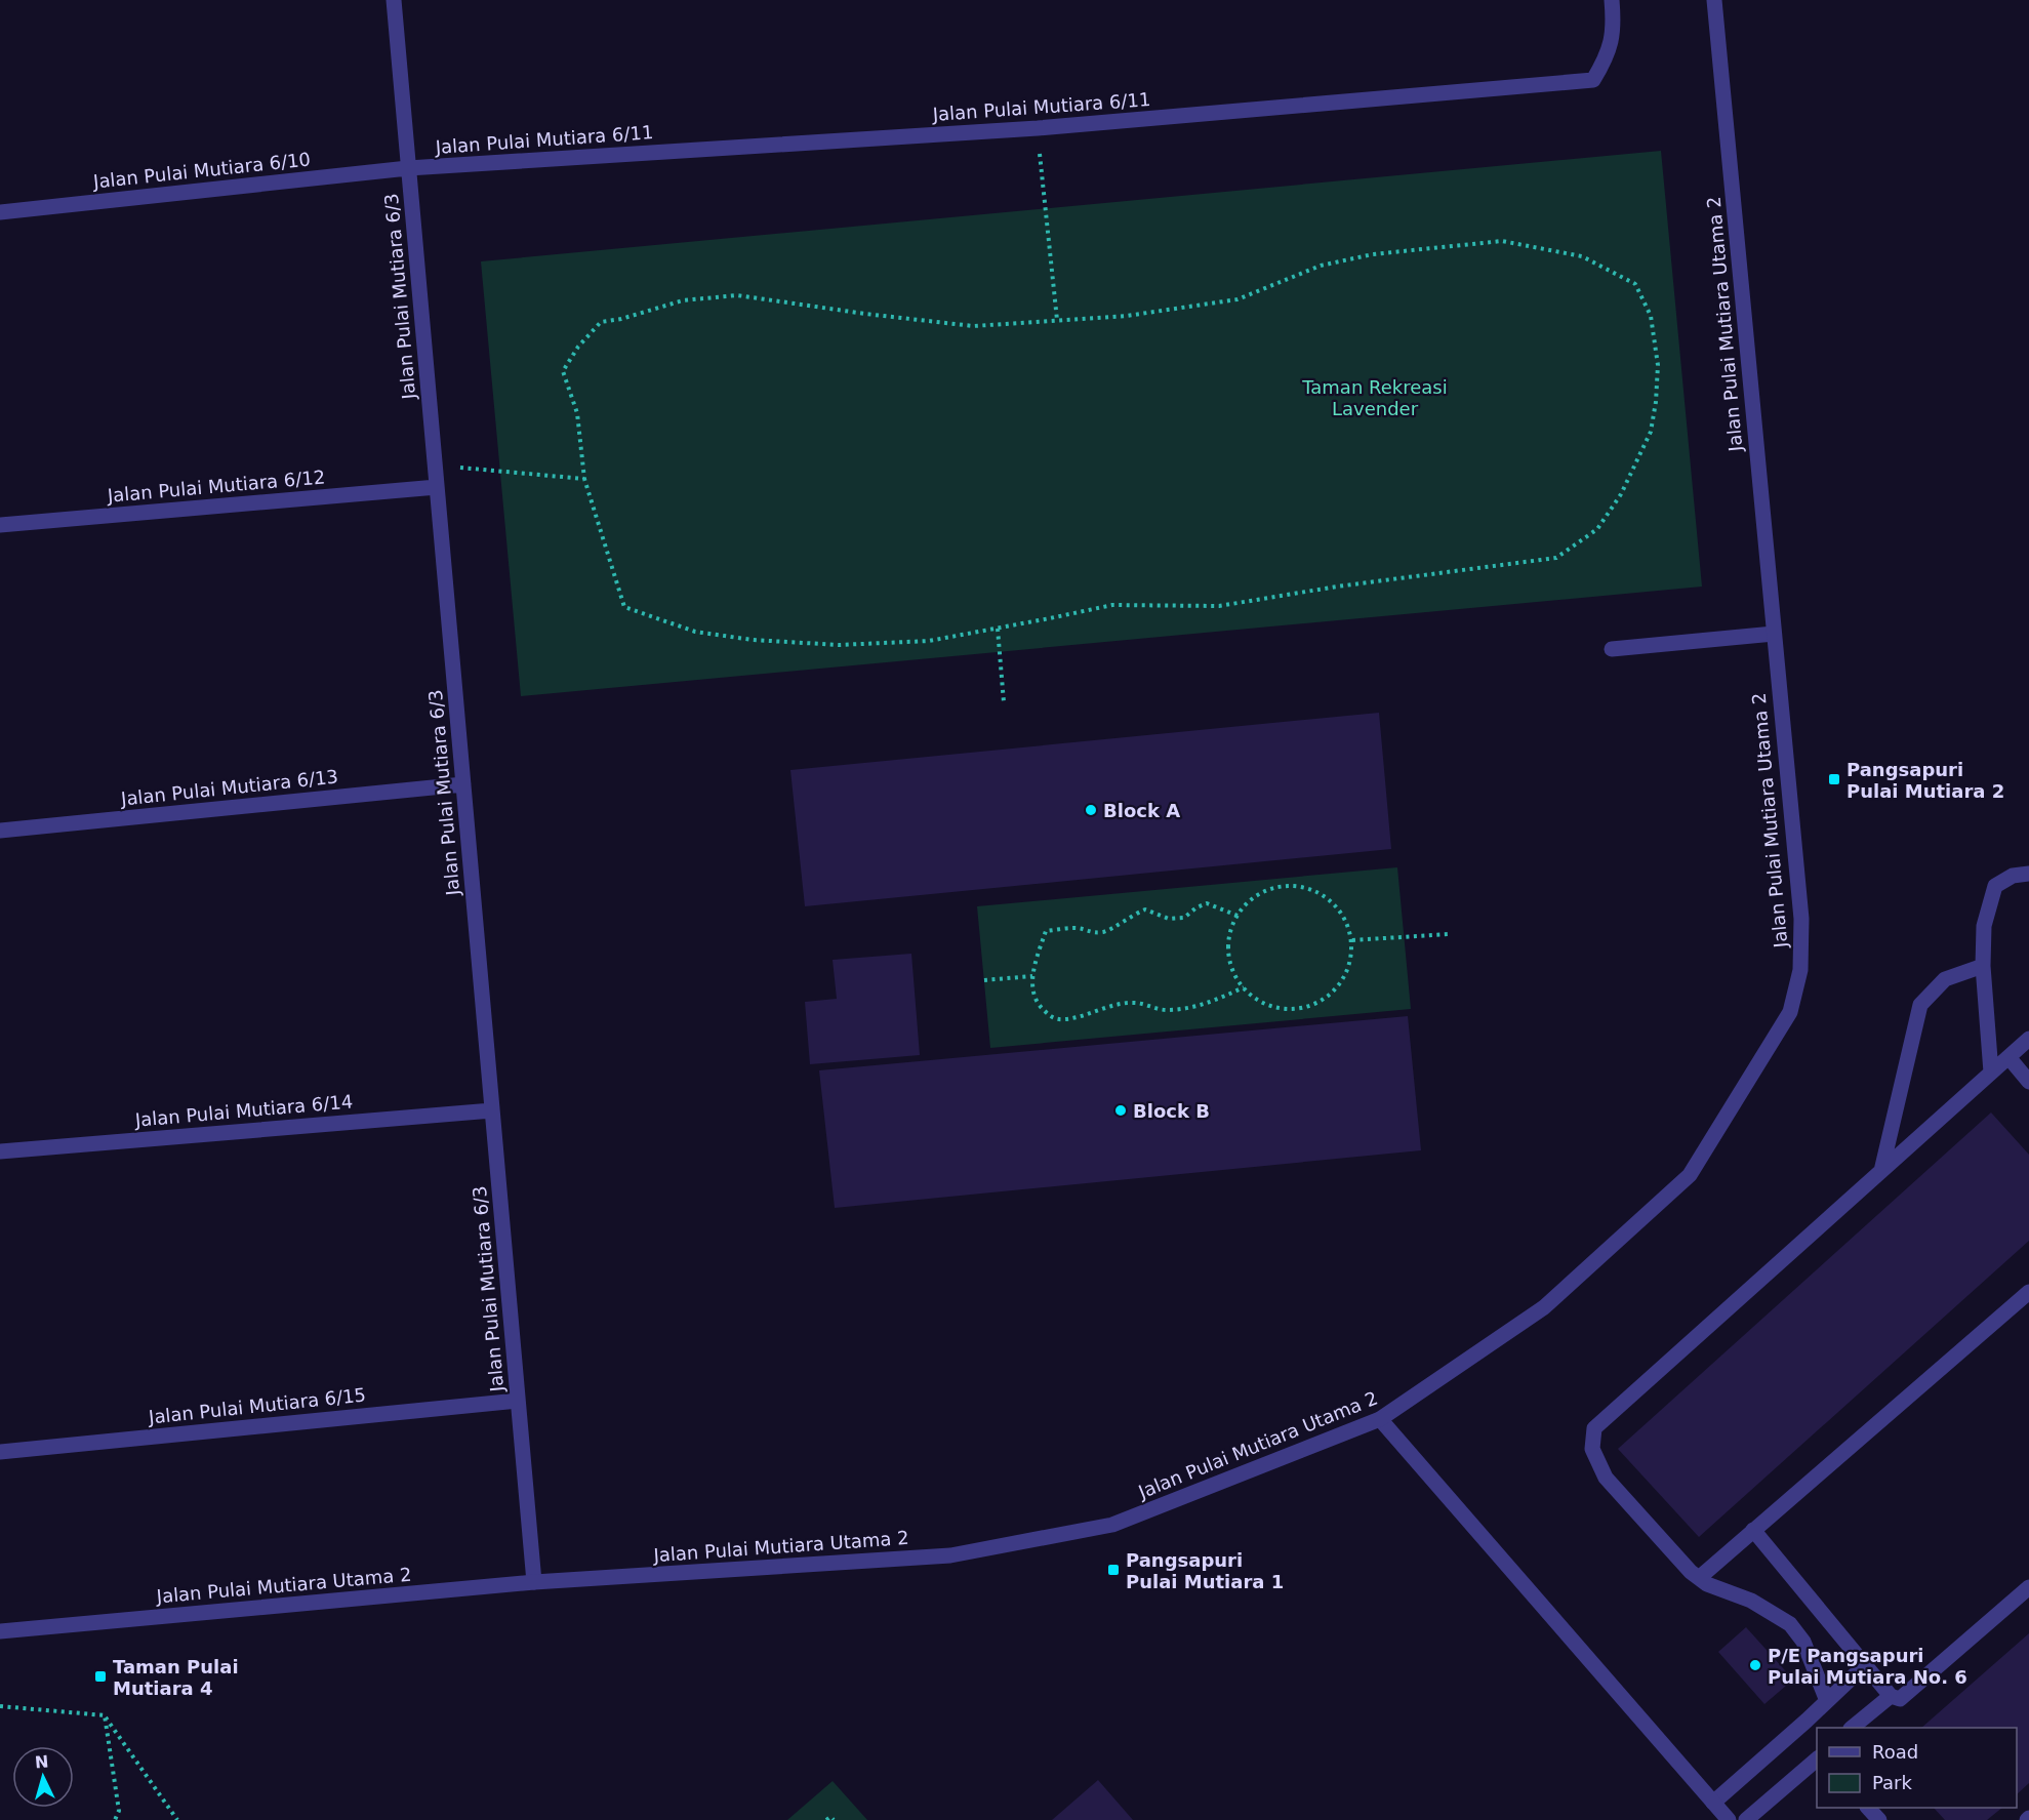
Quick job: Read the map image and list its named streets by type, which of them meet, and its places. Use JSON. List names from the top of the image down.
{
  "streets": {
    "street": [
      "Jalan Pulai Mutiara 6/11",
      "Jalan Pulai Mutiara 6/10",
      "Jalan Pulai Mutiara 6/3",
      "Jalan Pulai Mutiara Utama 2",
      "Jalan Pulai Mutiara 6/12",
      "Jalan Pulai Mutiara 6/13",
      "Jalan Pulai Mutiara 6/14",
      "Jalan Pulai Mutiara 6/15"
    ]
  },
  "crossings": [
    ["Jalan Pulai Mutiara 6/11", "Jalan Pulai Mutiara 6/10"],
    ["Jalan Pulai Mutiara 6/11", "Jalan Pulai Mutiara 6/3"],
    ["Jalan Pulai Mutiara 6/10", "Jalan Pulai Mutiara 6/3"],
    ["Jalan Pulai Mutiara 6/3", "Jalan Pulai Mutiara Utama 2"],
    ["Jalan Pulai Mutiara 6/3", "Jalan Pulai Mutiara 6/12"],
    ["Jalan Pulai Mutiara 6/3", "Jalan Pulai Mutiara 6/13"],
    ["Jalan Pulai Mutiara 6/3", "Jalan Pulai Mutiara 6/14"],
    ["Jalan Pulai Mutiara 6/3", "Jalan Pulai Mutiara 6/15"]
  ],
  "parks": ["Taman Rekreasi Lavender"],
  "places": {
    "transit": ["Pangsapuri Pulai Mutiara 2", "Pangsapuri Pulai Mutiara 1", "Taman Pulai Mutiara 4"],
    "other": ["Block A", "Block B", "P/E Pangsapuri Pulai Mutiara No. 6"]
  },
  "legend": ["Road", "Park"],
  "north": "top"
}
